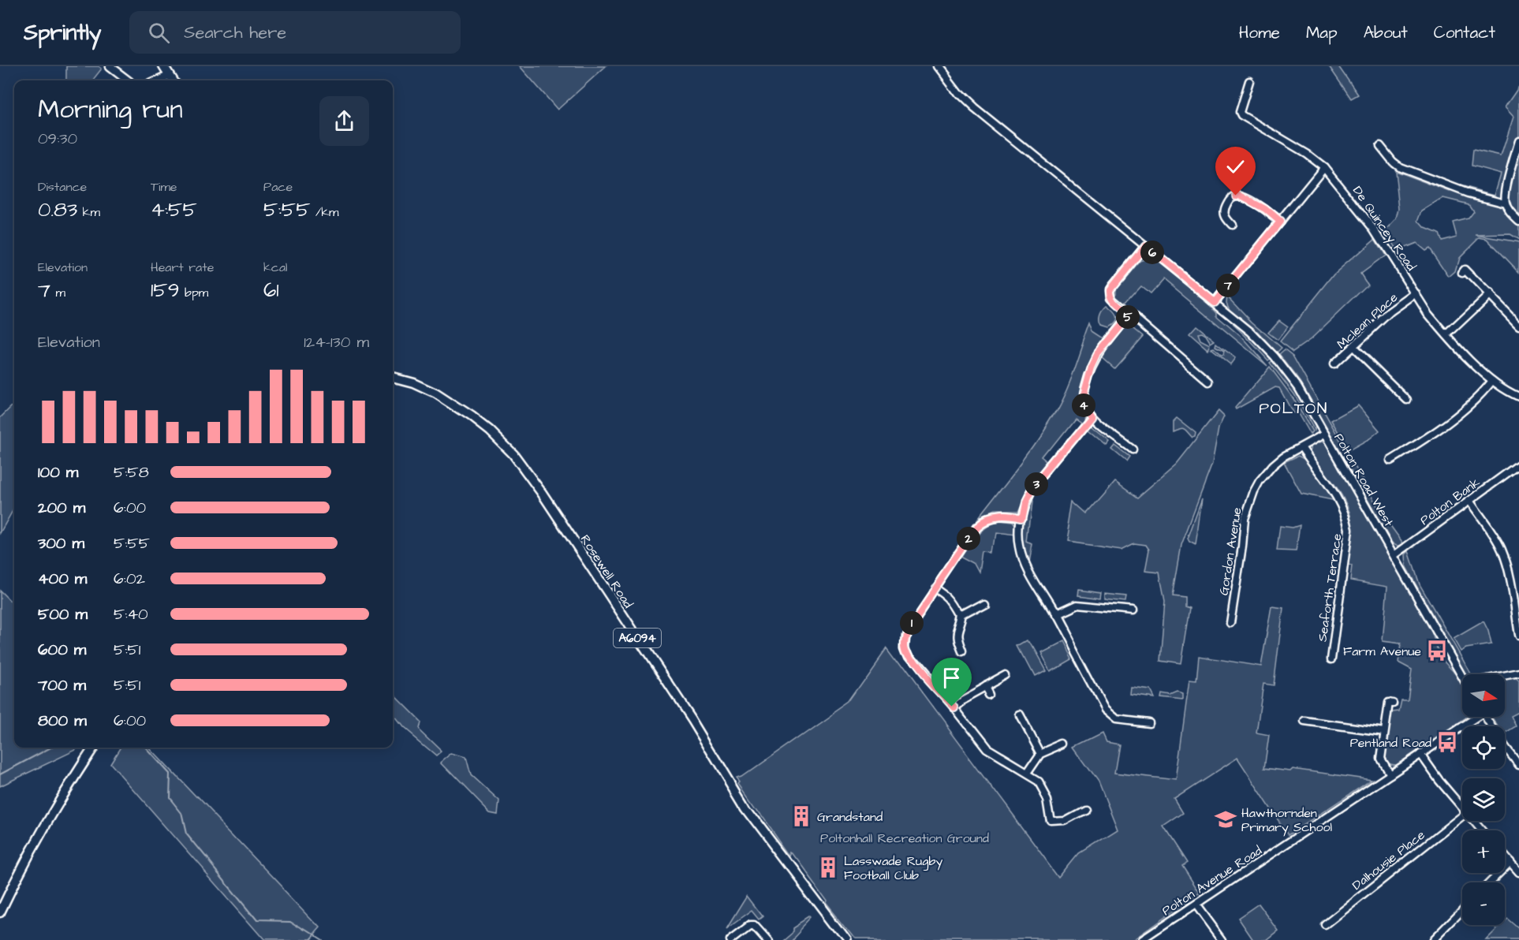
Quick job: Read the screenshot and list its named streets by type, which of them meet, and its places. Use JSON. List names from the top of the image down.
{
  "streets": {
    "main road": ["Rosewell Road", "A6094"],
    "street": [
      "De Quincey Road",
      "Mclean Place",
      "Polton Road West",
      "Polton Bank",
      "Gordon Avenue",
      "Seaforth Terrace",
      "Dalhousie Place",
      "Polton Avenue Road"
    ]
  },
  "crossings": [
    ["De Quincey Road", "Mclean Place"],
    ["Polton Road West", "Polton Bank"],
    ["Polton Road West", "Gordon Avenue"],
    ["Gordon Avenue", "Seaforth Terrace"]
  ],
  "districts": ["POLTON"],
  "parks": ["Poltonhall Recreation Ground"],
  "places": {
    "bus stop": ["Farm Avenue", "Pentland Road"],
    "building": ["Grandstand", "Lasswade Rugby Football Club"],
    "school or university": ["Hawthornden Primary School"]
  },
  "north": "right",
  "page": {
    "header": "Sprintly",
    "search": "Search here",
    "nav": [
      "Home",
      "Map",
      "About",
      "Contact"
    ],
    "heading": ["Morning run", "09:30"],
    "stats": [
      ["Distance", "0.83 km"],
      ["Time", "4:55"],
      ["Pace", "5:55 /km"],
      ["Elevation", "7 m"],
      ["Heart rate", "159 bpm"],
      ["kcal", "61"]
    ],
    "pins": [
      "6",
      "7",
      "5",
      "4",
      "3",
      "2",
      "1"
    ],
    "chart": ["Elevation", "124–130 m"],
    "list": [
      {
        "name": "100 m",
        "note": "5:58"
      },
      {
        "name": "200 m",
        "note": "6:00"
      },
      {
        "name": "300 m",
        "note": "5:55"
      },
      {
        "name": "400 m",
        "note": "6:02"
      },
      {
        "name": "500 m",
        "note": "5:40"
      },
      {
        "name": "600 m",
        "note": "5:51"
      },
      {
        "name": "700 m",
        "note": "5:51"
      },
      {
        "name": "800 m",
        "note": "6:00"
      }
    ],
    "map_buttons": ["+", "−"]
  }
}
